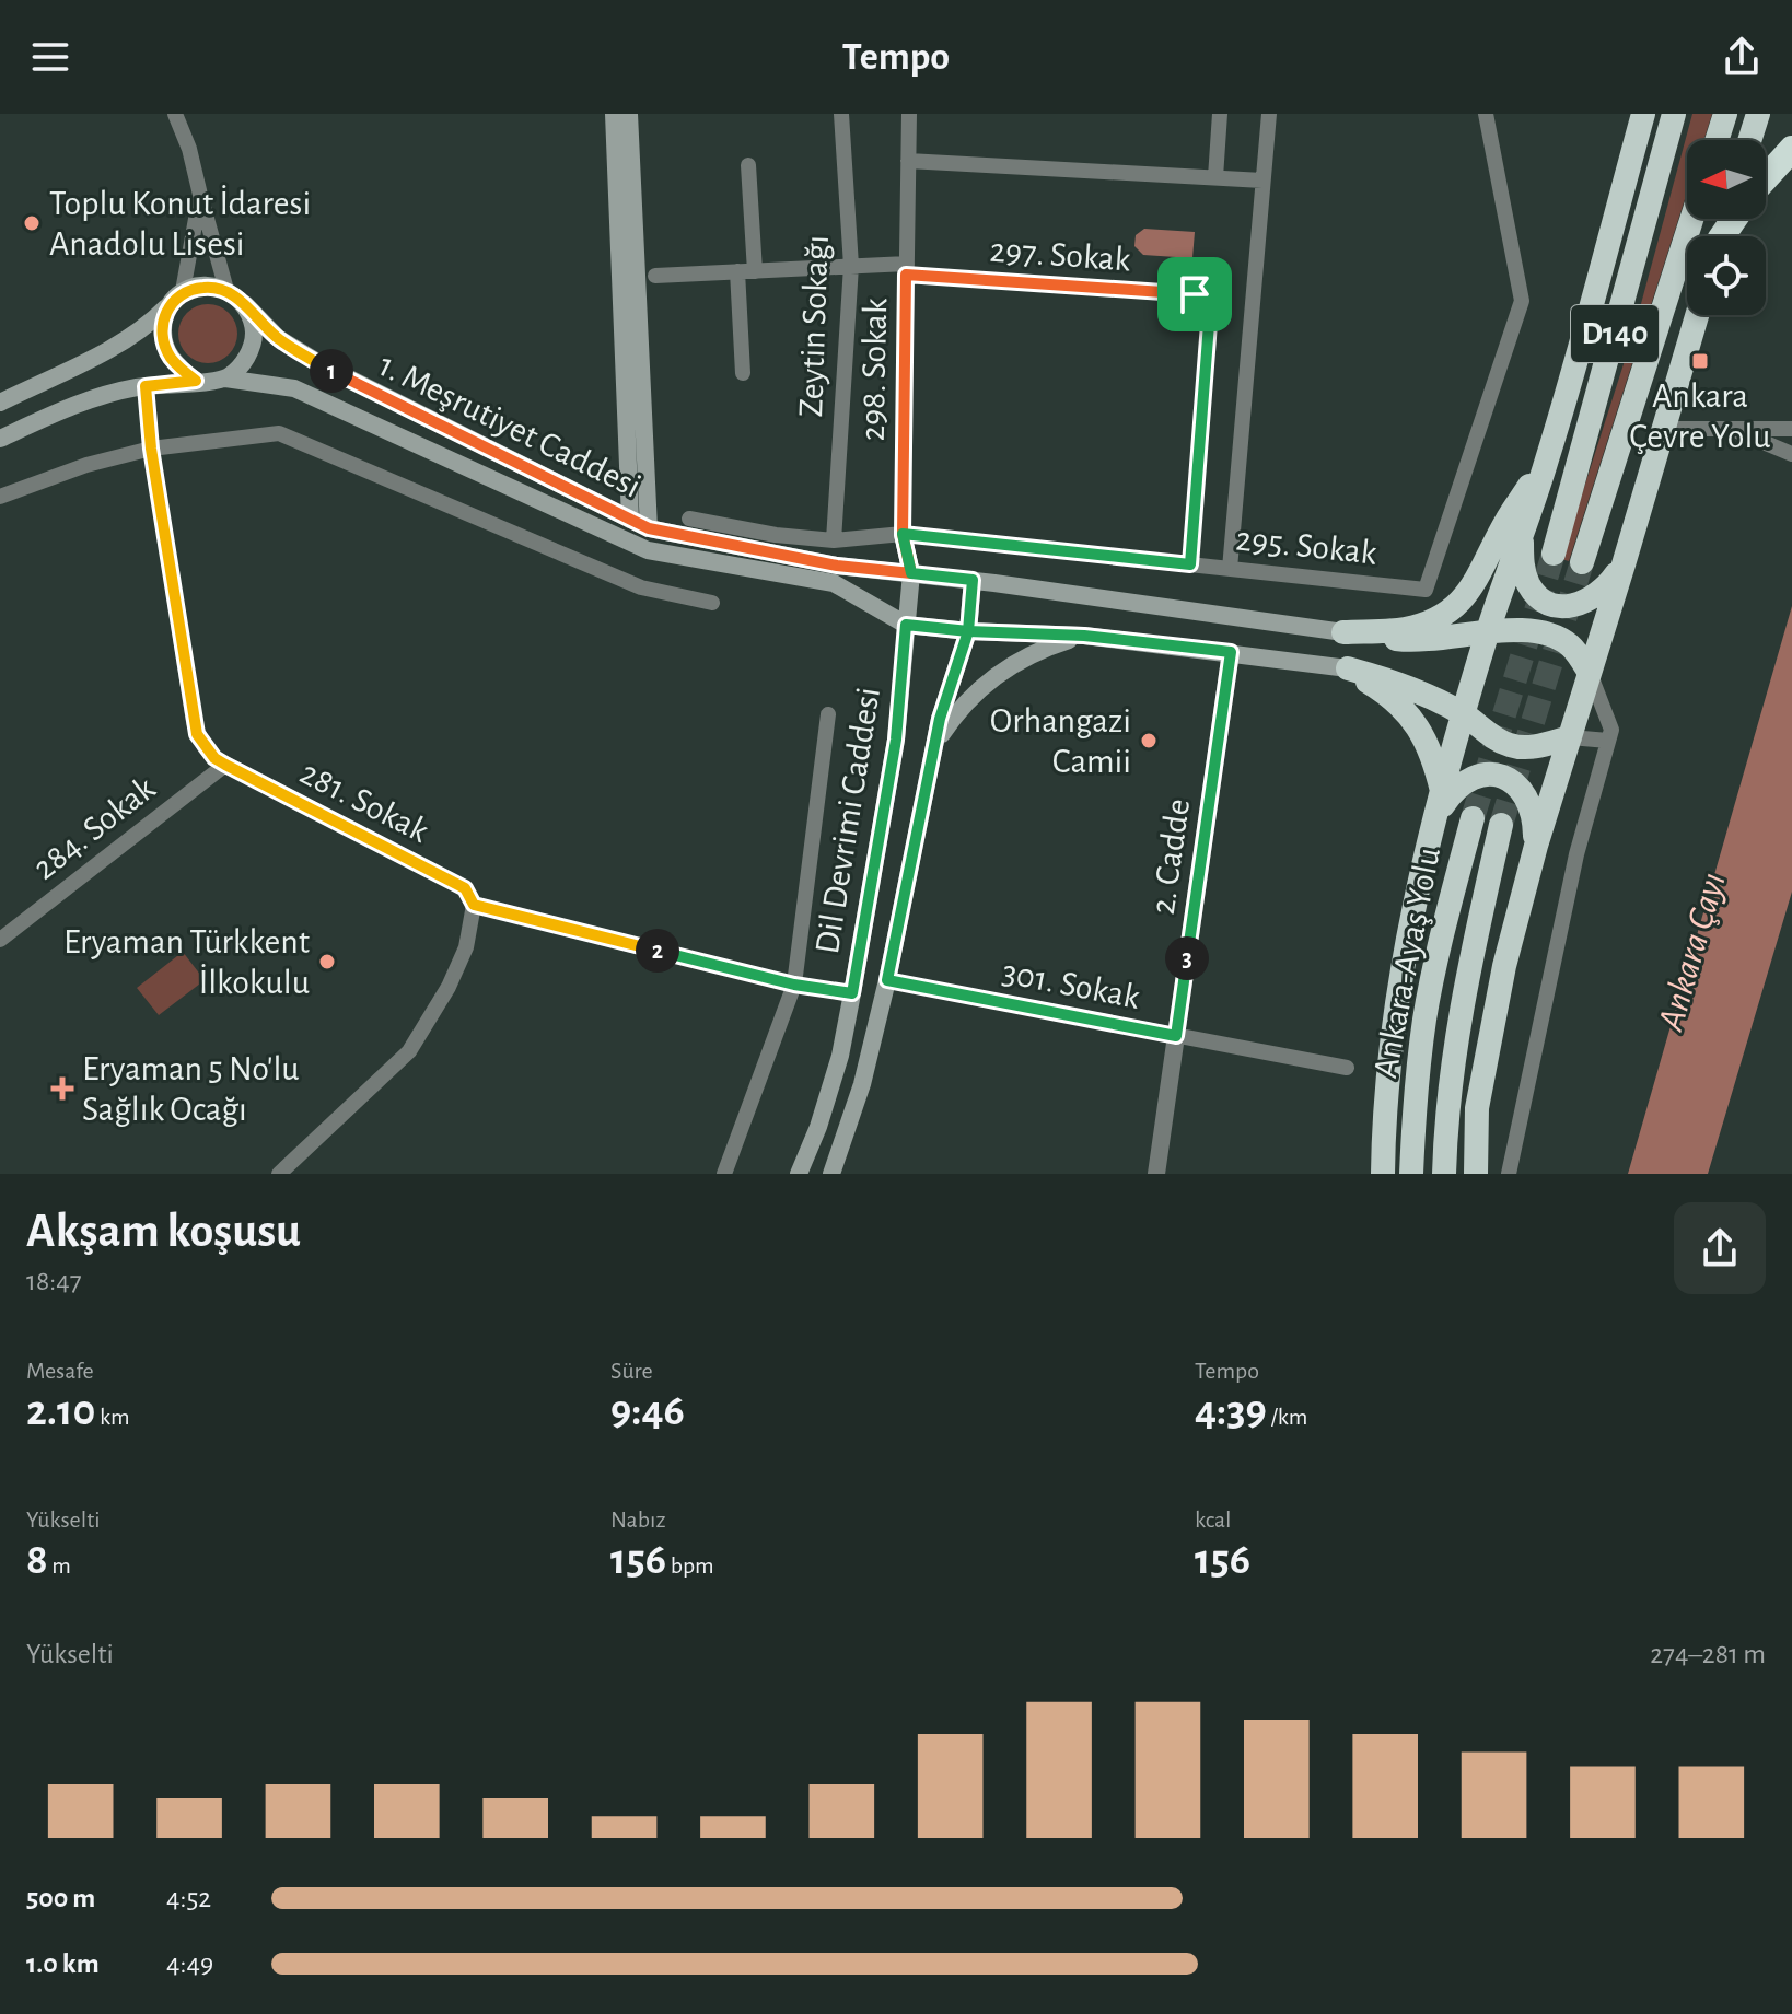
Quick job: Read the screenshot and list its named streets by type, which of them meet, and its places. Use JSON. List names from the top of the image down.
{
  "streets": {
    "highway": ["D140", "Ankara-Ayaş Yolu"],
    "main road": ["1. Meşrutiyet Caddesi", "Dil Devrimi Caddesi"],
    "street": [
      "297. Sokak",
      "Zeytin Sokağı",
      "298. Sokak",
      "295. Sokak",
      "281. Sokak",
      "284. Sokak",
      "2. Cadde",
      "301. Sokak"
    ]
  },
  "crossings": [
    ["297. Sokak", "Zeytin Sokağı"],
    ["297. Sokak", "298. Sokak"],
    ["297. Sokak", "295. Sokak"],
    ["Zeytin Sokağı", "295. Sokak"],
    ["298. Sokak", "1. Meşrutiyet Caddesi"],
    ["298. Sokak", "295. Sokak"],
    ["298. Sokak", "Dil Devrimi Caddesi"],
    ["1. Meşrutiyet Caddesi", "Dil Devrimi Caddesi"],
    ["1. Meşrutiyet Caddesi", "2. Cadde"],
    ["281. Sokak", "Dil Devrimi Caddesi"],
    ["281. Sokak", "284. Sokak"],
    ["Dil Devrimi Caddesi", "301. Sokak"],
    ["2. Cadde", "301. Sokak"]
  ],
  "water": ["Ankara Çayı"],
  "places": {
    "other": ["Toplu Konut İdaresi Anadolu Lisesi", "Orhangazi Camii", "Eryaman Türkkent İlkokulu"],
    "transit": ["Ankara Çevre Yolu"],
    "health": ["Eryaman 5 No'lu Sağlık Ocağı"]
  },
  "north": "left",
  "page": {
    "header": "Tempo",
    "pins": ["1", "2", "3"],
    "heading": ["Akşam koşusu", "18:47"],
    "stats": [
      ["Mesafe", "2.10 km"],
      ["Süre", "9:46"],
      ["Tempo", "4:39 /km"],
      ["Yükselti", "8 m"],
      ["Nabız", "156 bpm"],
      ["kcal", "156"]
    ],
    "chart": ["Yükselti", "274–281 m"],
    "list": [
      {
        "name": "500 m",
        "note": "4:52"
      },
      {
        "name": "1.0 km",
        "note": "4:49"
      }
    ]
  }
}
